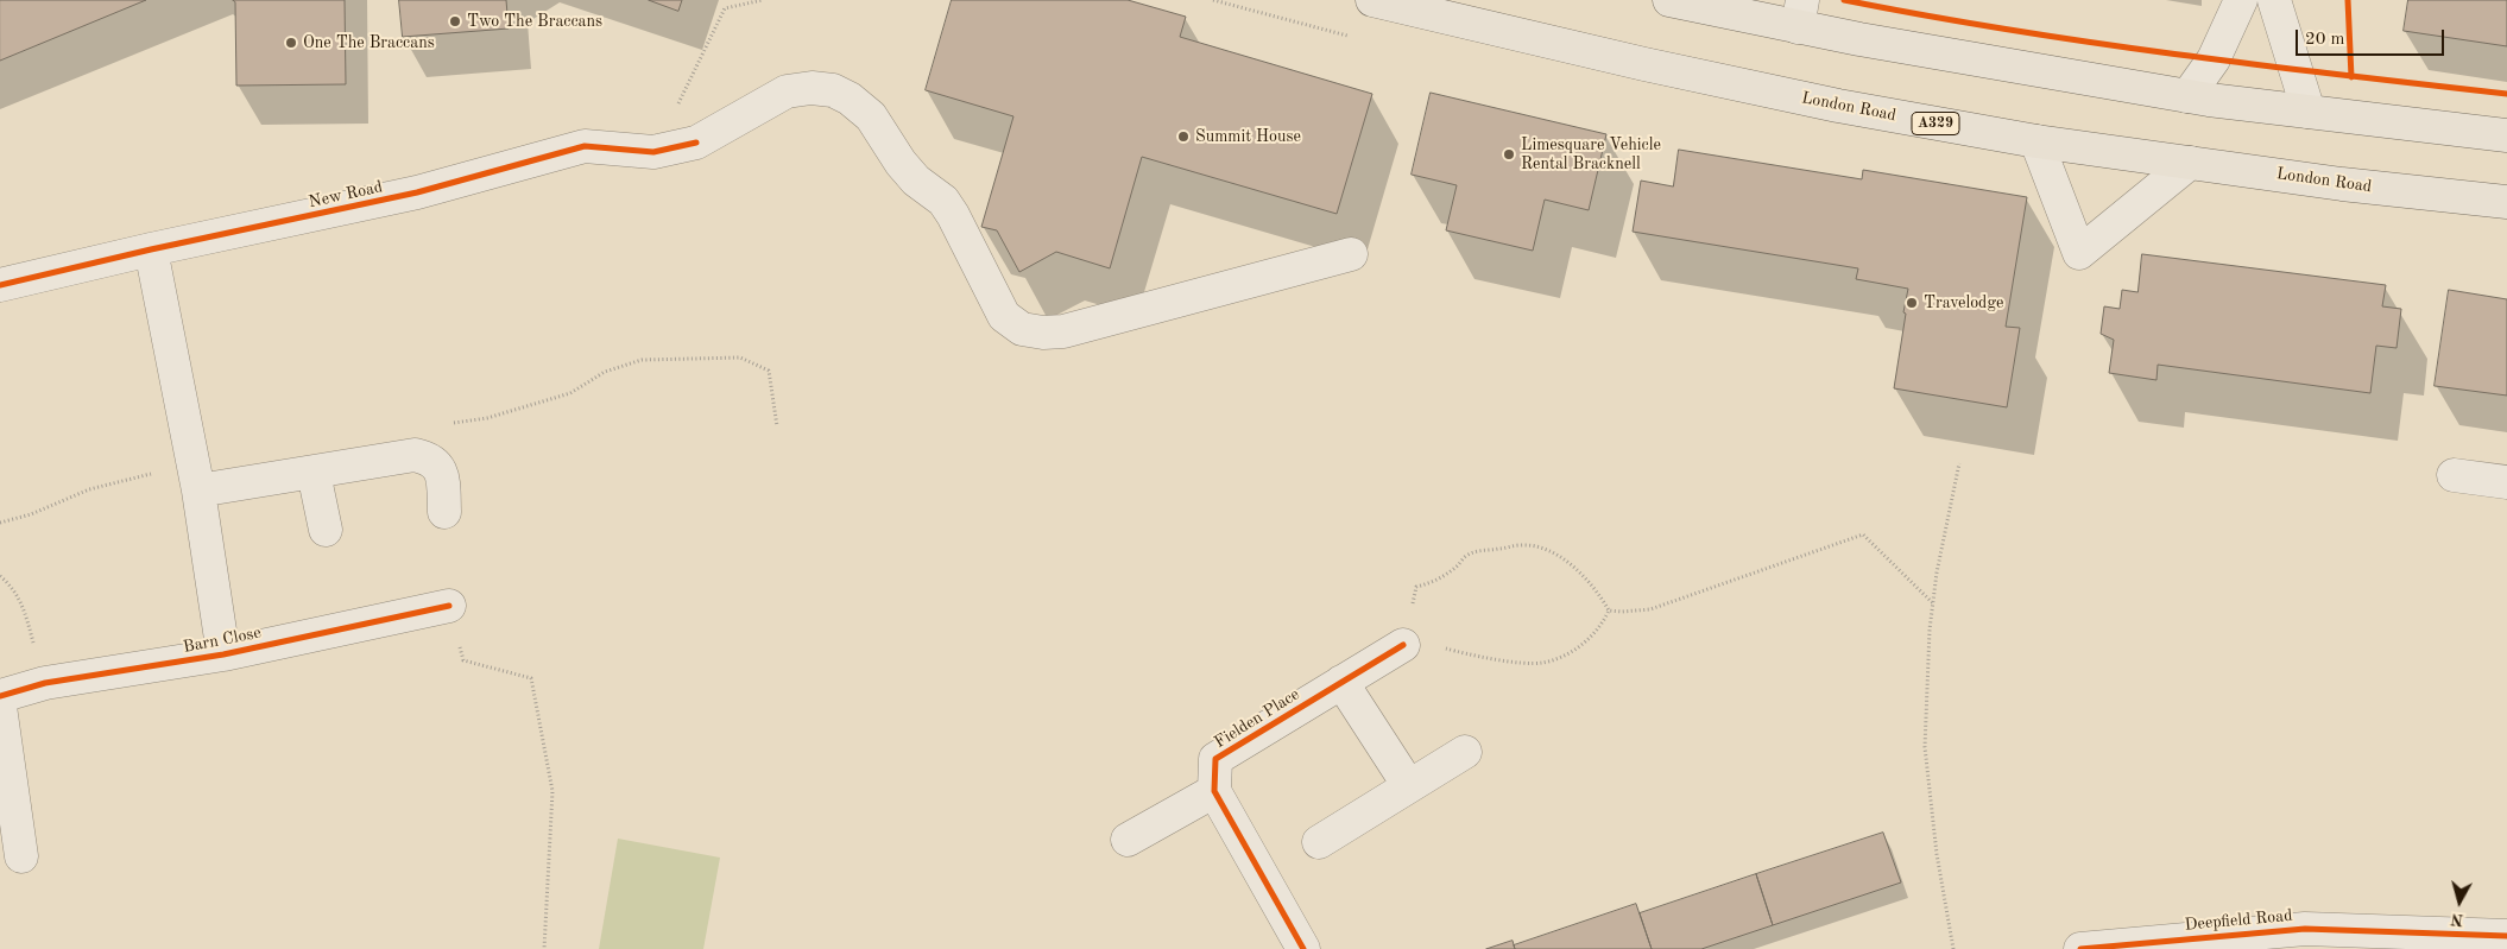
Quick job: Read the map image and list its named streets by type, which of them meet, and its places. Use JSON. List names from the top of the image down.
{
  "streets": {
    "main road": ["London Road", "A329"],
    "street": [
      "New Road",
      "Barn Close",
      "Fielden Place",
      "Deepfield Road"
    ]
  },
  "crossings": [
    ["New Road", "Barn Close"]
  ],
  "places": [
    "Two The Braccans",
    "One The Braccans",
    "Summit House",
    "Limesquare Vehicle Rental Bracknell",
    "Travelodge"
  ],
  "scale_bar": "20 m",
  "north": "bottom"
}
